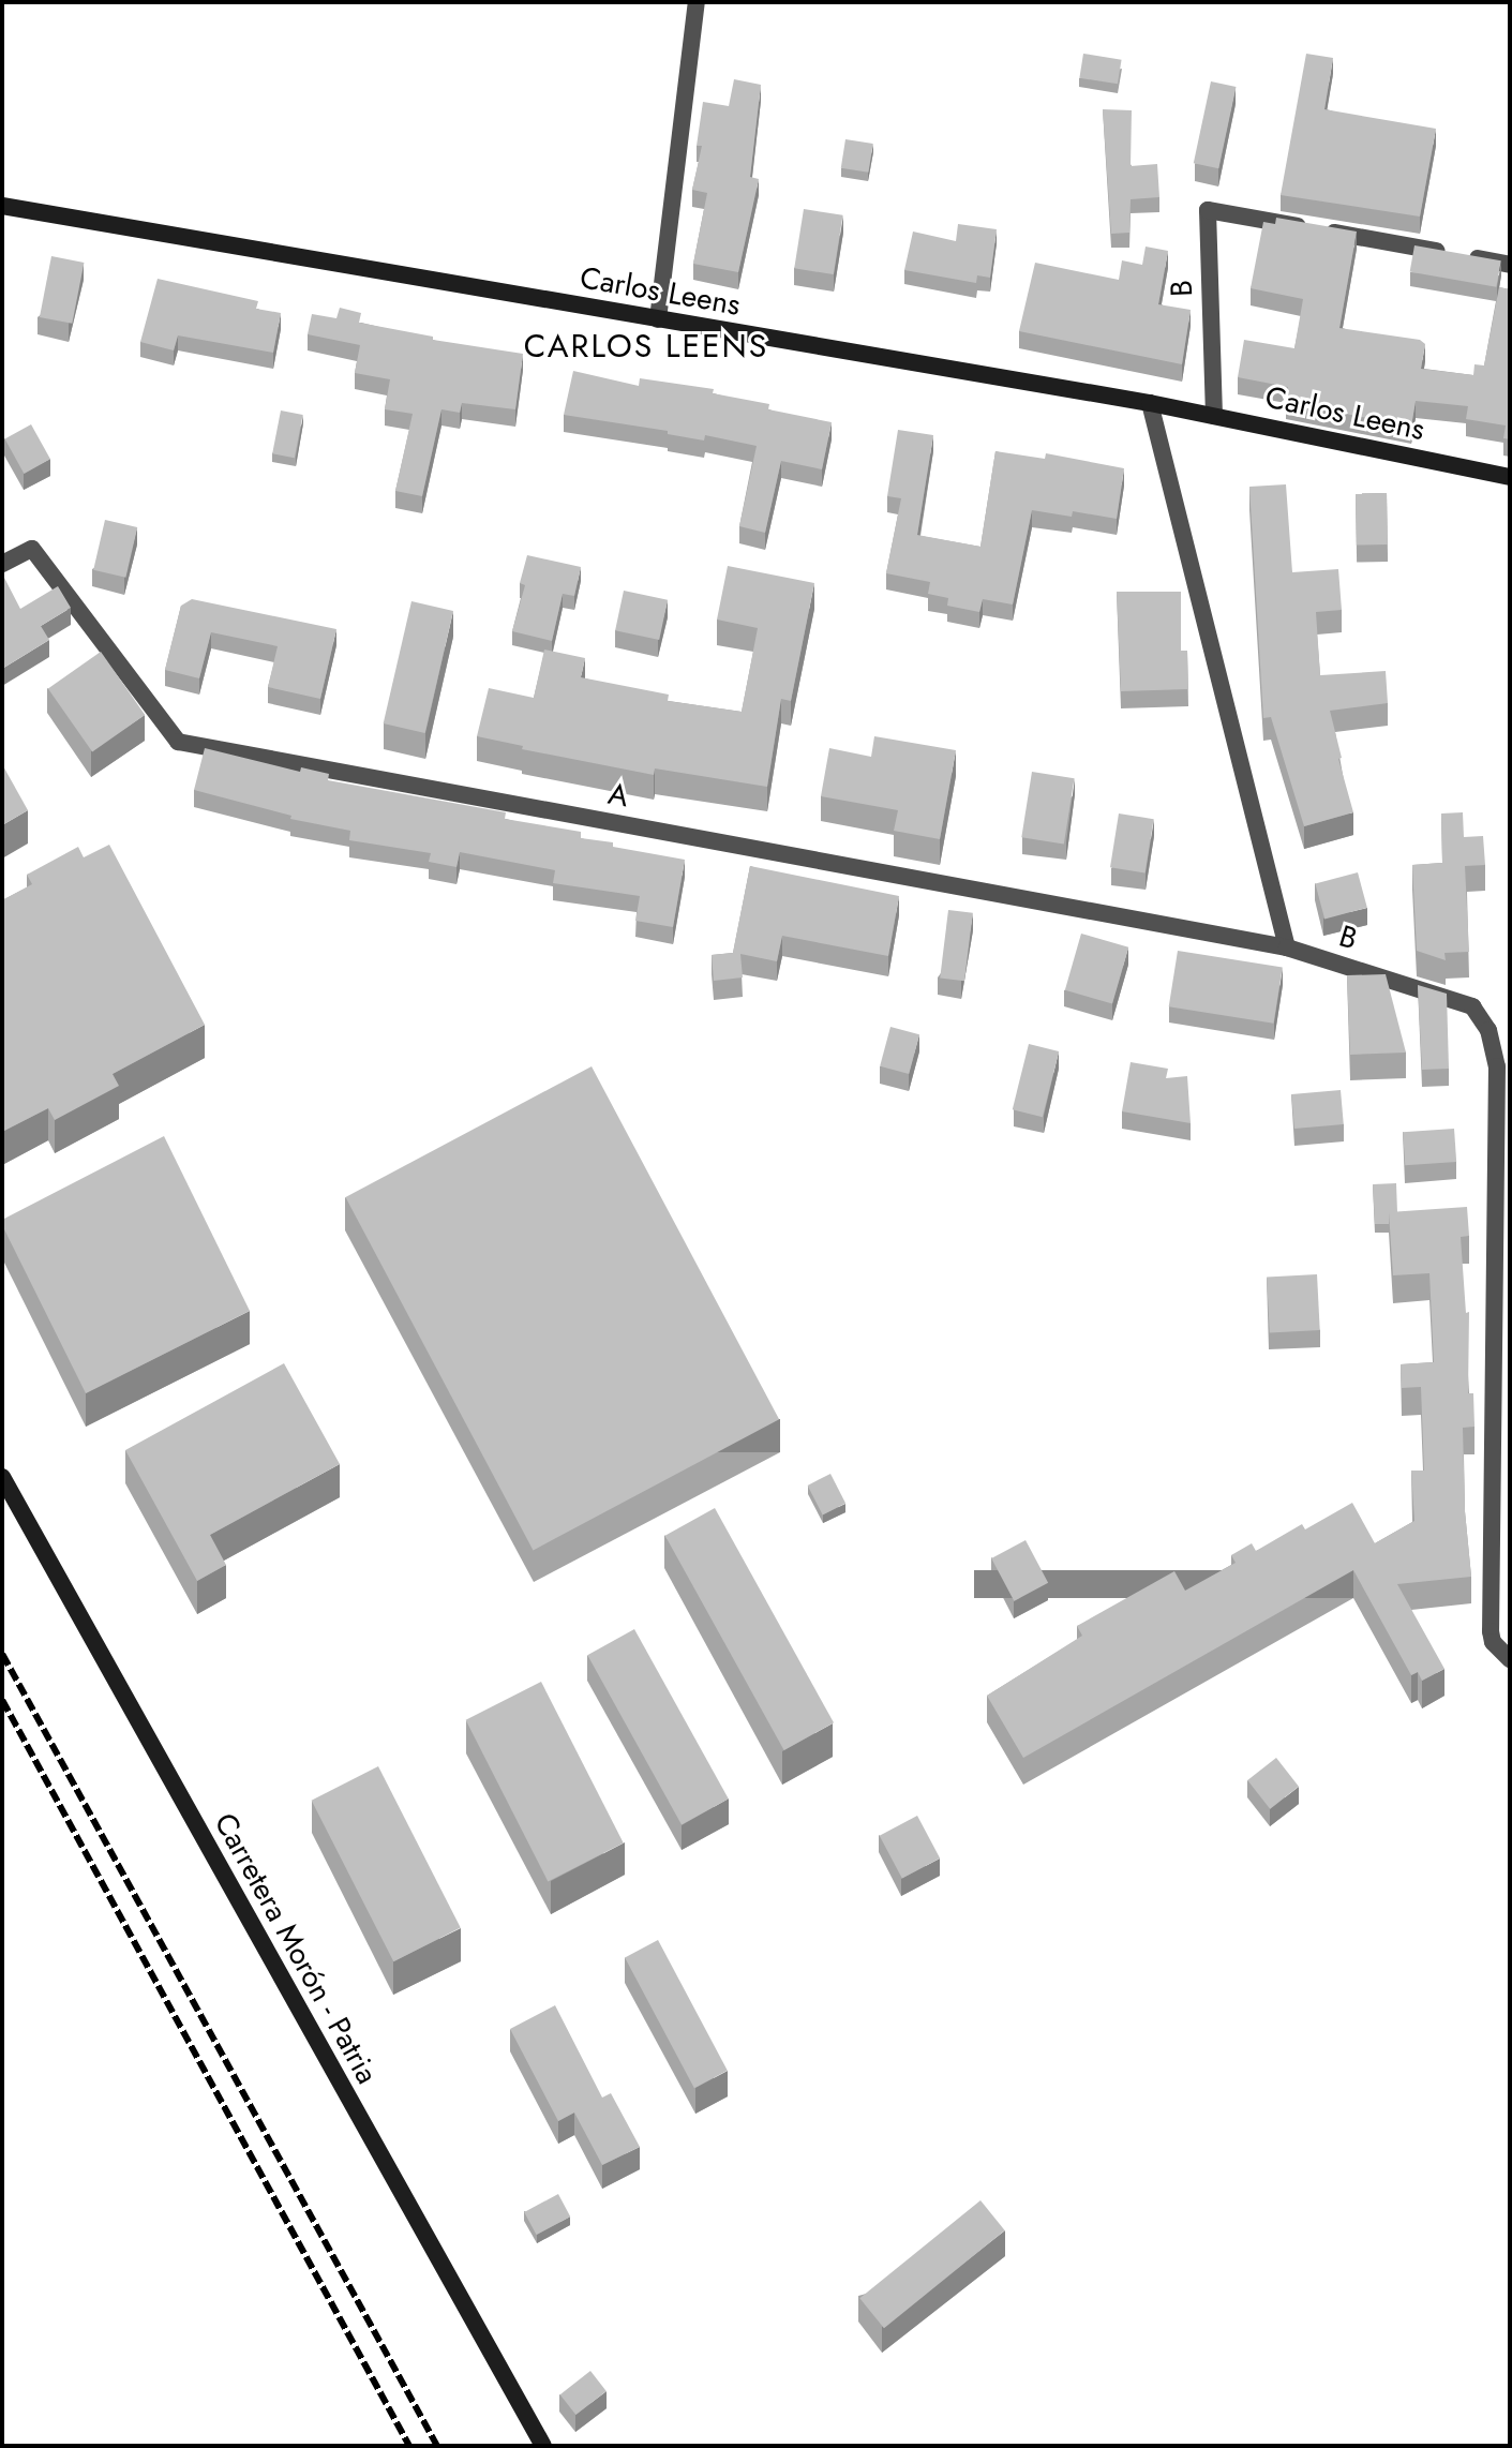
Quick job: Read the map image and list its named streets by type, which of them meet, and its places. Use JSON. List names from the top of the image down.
{
  "streets": {
    "street": [
      "B",
      "Carlos Leens",
      "A",
      "Carretera Morón - Patria"
    ]
  },
  "crossings": [
    ["B", "Carlos Leens"],
    ["B", "A"]
  ],
  "districts": ["CARLOS LEENS"]
}
